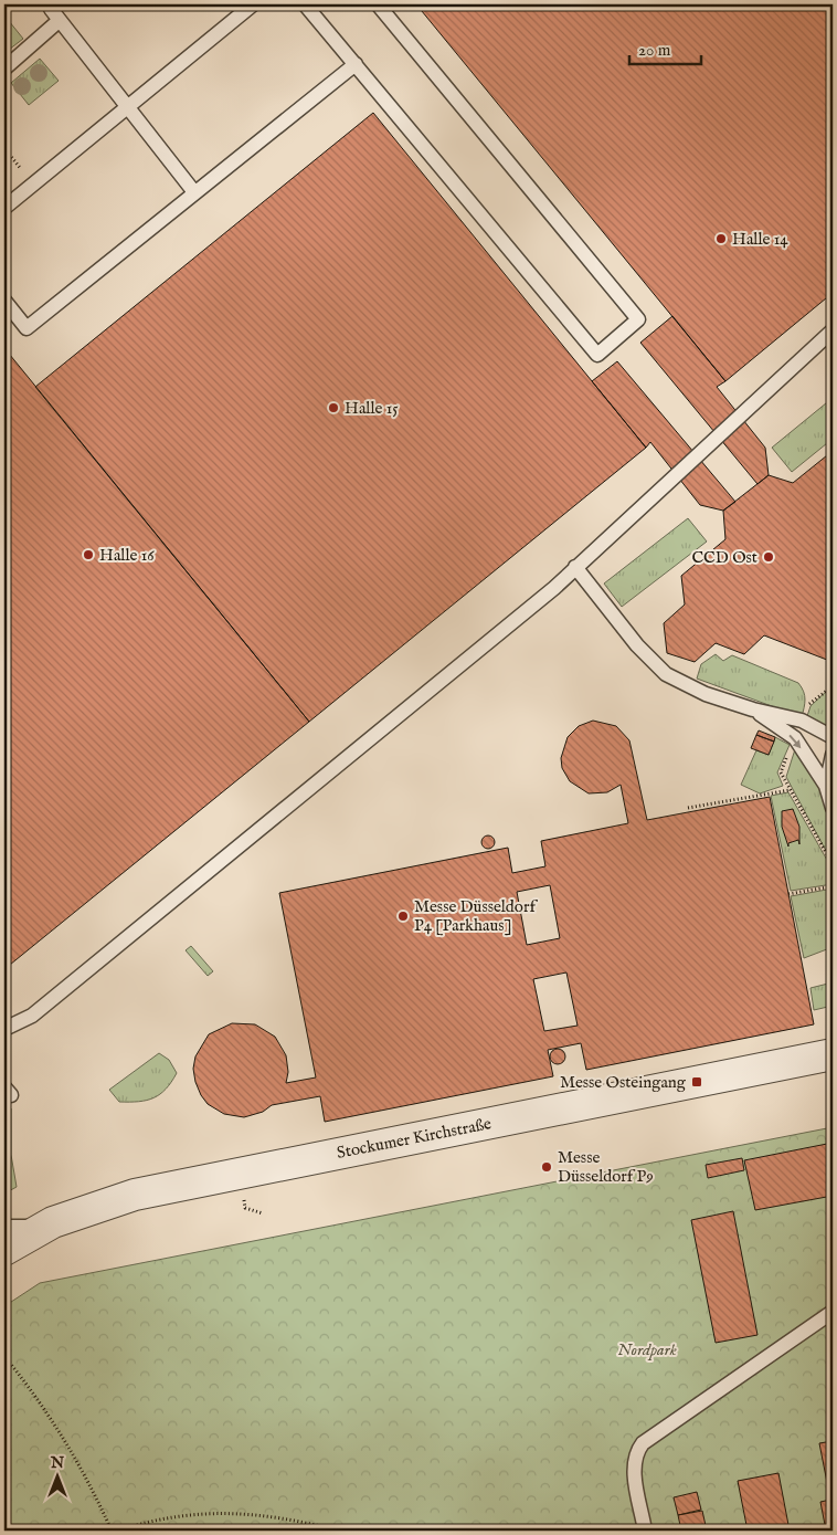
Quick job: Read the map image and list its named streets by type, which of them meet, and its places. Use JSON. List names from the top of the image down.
{
  "streets": {
    "street": ["Stockumer Kirchstraße"]
  },
  "parks": ["Nordpark"],
  "places": {
    "other": [
      "Halle 14",
      "Halle 15",
      "Halle 16",
      "CCD Ost",
      "Messe Düsseldorf P4 [Parkhaus]",
      "Messe Düsseldorf P9"
    ],
    "transit": ["Messe Osteingang"]
  },
  "scale_bar": "20 m",
  "north": "top"
}
